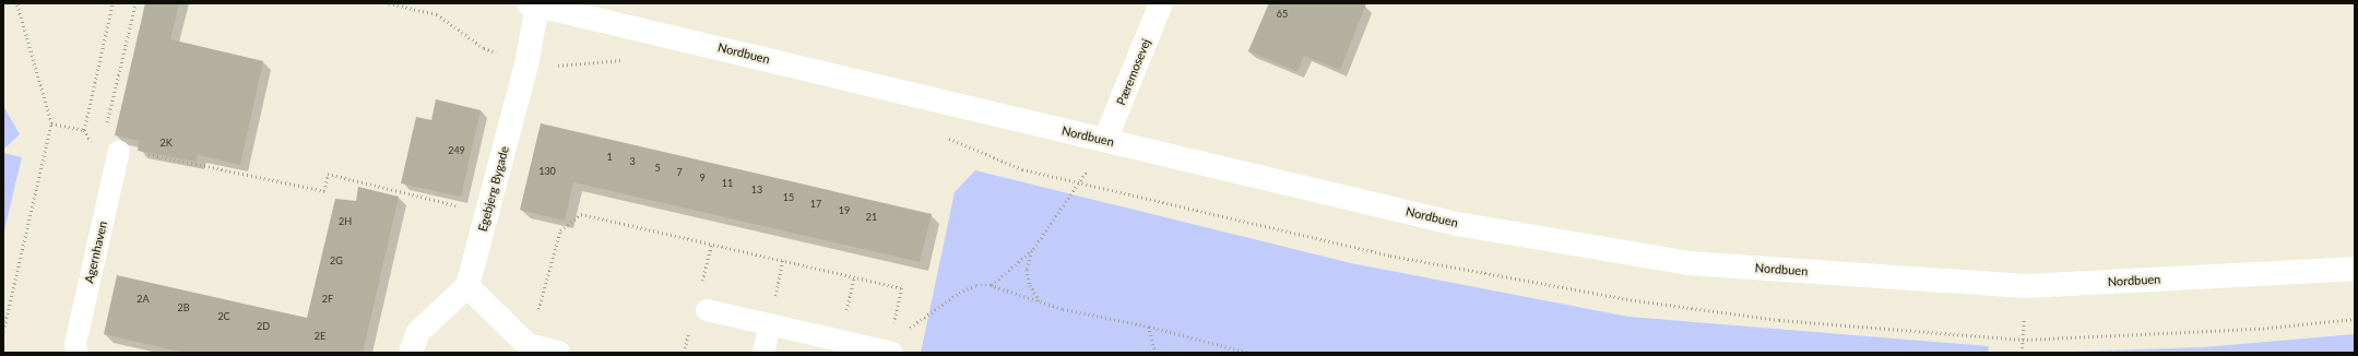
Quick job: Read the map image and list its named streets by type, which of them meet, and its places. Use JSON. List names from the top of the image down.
{
  "streets": {
    "street": ["Nordbuen", "Pæremosevej", "Egebjerg Bygade"],
    "lane": ["Agernhaven"]
  },
  "crossings": [
    ["Nordbuen", "Pæremosevej"],
    ["Nordbuen", "Egebjerg Bygade"]
  ],
  "house_numbers": [
    "65",
    "2K",
    "249",
    "1",
    "3",
    "5",
    "130",
    "7",
    "9",
    "11",
    "13",
    "15",
    "17",
    "19",
    "21",
    "2H",
    "2G",
    "2A",
    "2F",
    "2B",
    "2C",
    "2D",
    "2E"
  ]
}
